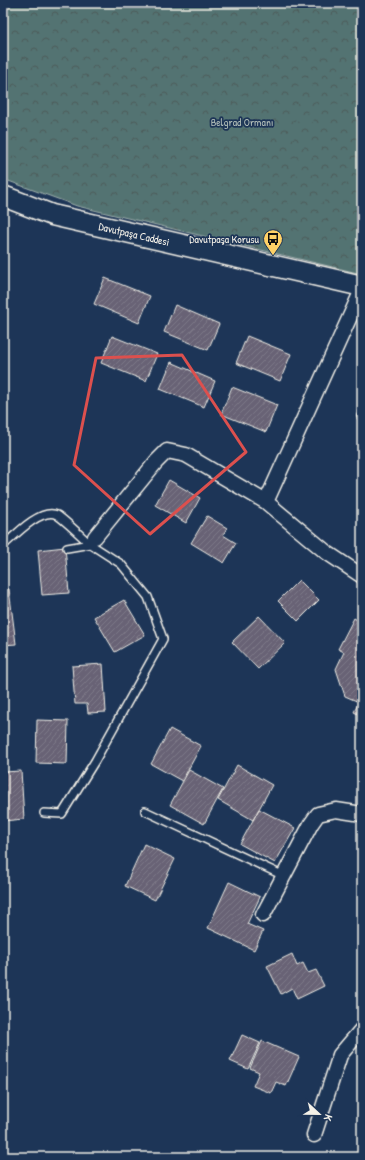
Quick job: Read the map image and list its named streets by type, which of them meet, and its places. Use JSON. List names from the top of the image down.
{
  "streets": {
    "street": ["Davutpaşa Caddesi"]
  },
  "parks": ["Belgrad Ormanı"],
  "places": {
    "bus stop": ["Davutpaşa Korusu"]
  },
  "north": "right"
}
